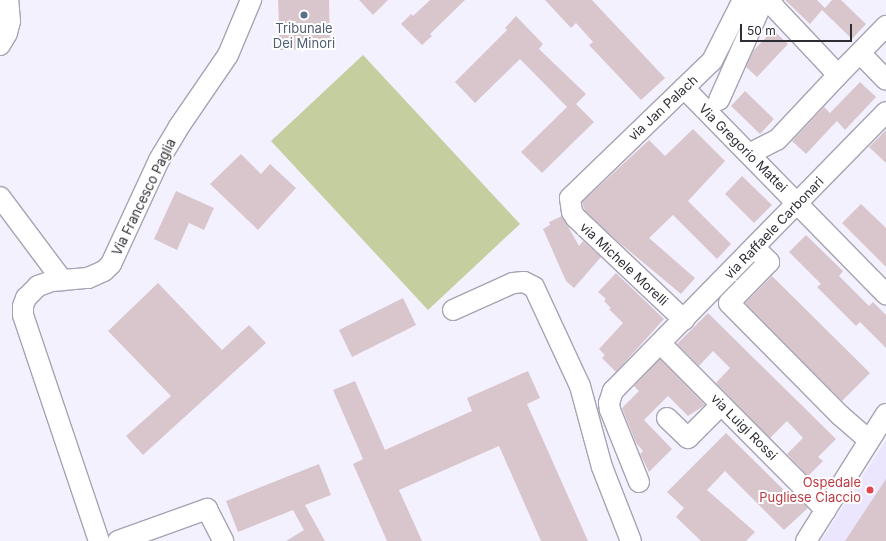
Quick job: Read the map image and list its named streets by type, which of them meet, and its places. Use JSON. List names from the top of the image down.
{
  "streets": {
    "street": [
      "via Jan Palach",
      "Via Gregorio Mattei",
      "Via Francesco Paglia",
      "via Raffaele Carbonari",
      "via Michele Morelli",
      "via Luigi Rossi"
    ]
  },
  "crossings": [
    ["via Jan Palach", "Via Gregorio Mattei"],
    ["via Jan Palach", "via Michele Morelli"],
    ["Via Gregorio Mattei", "via Raffaele Carbonari"],
    ["via Raffaele Carbonari", "via Michele Morelli"],
    ["via Raffaele Carbonari", "via Luigi Rossi"]
  ],
  "places": ["Tribunale Dei Minori", "Ospedale Pugliese Ciaccio"],
  "scale_bar": "50 m"
}
